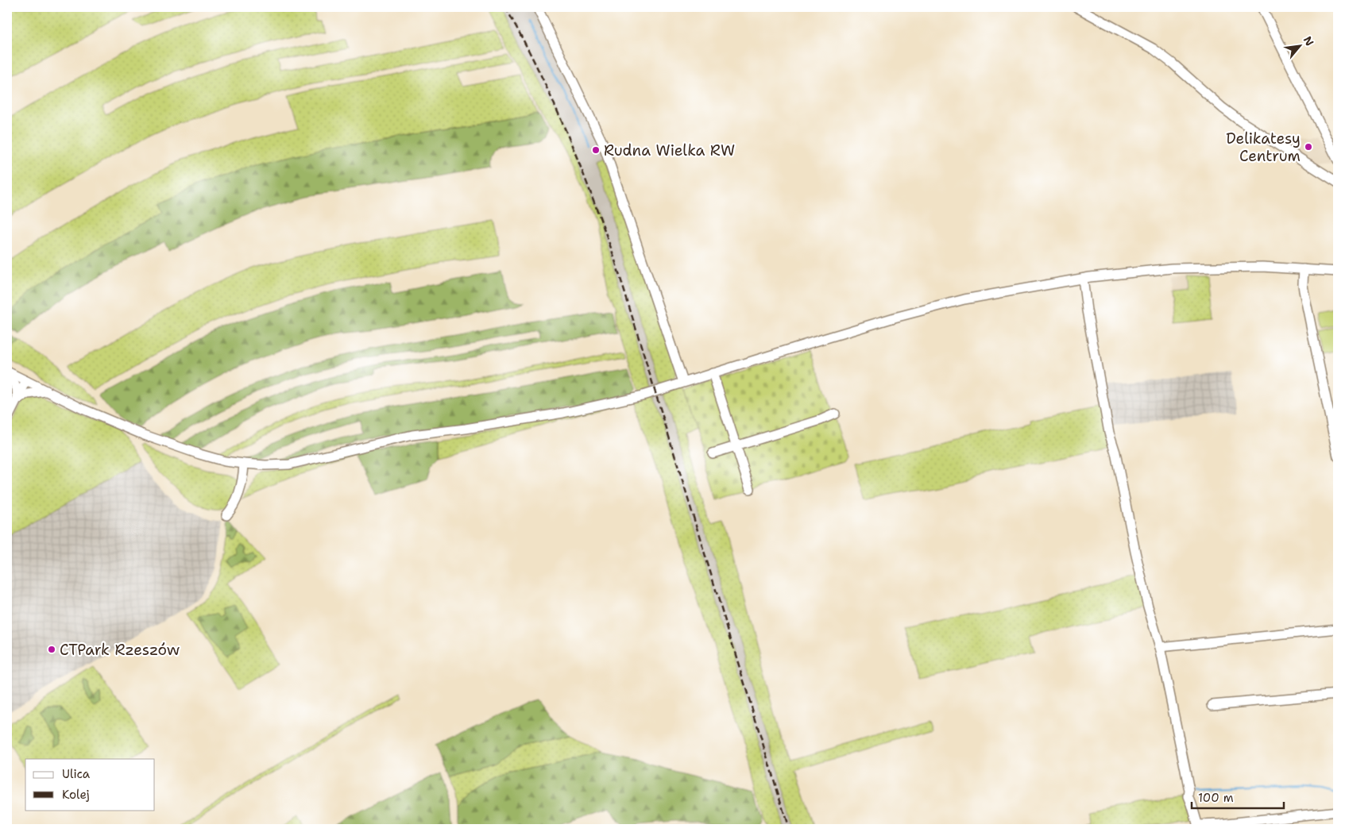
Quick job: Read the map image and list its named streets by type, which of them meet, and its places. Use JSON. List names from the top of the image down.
{
  "places": ["Delikatesy Centrum", "Rudna Wielka RW", "CTPark Rzeszów"],
  "legend": ["Ulica", "Kolej"],
  "scale_bar": "100 m",
  "north": "top right"
}
